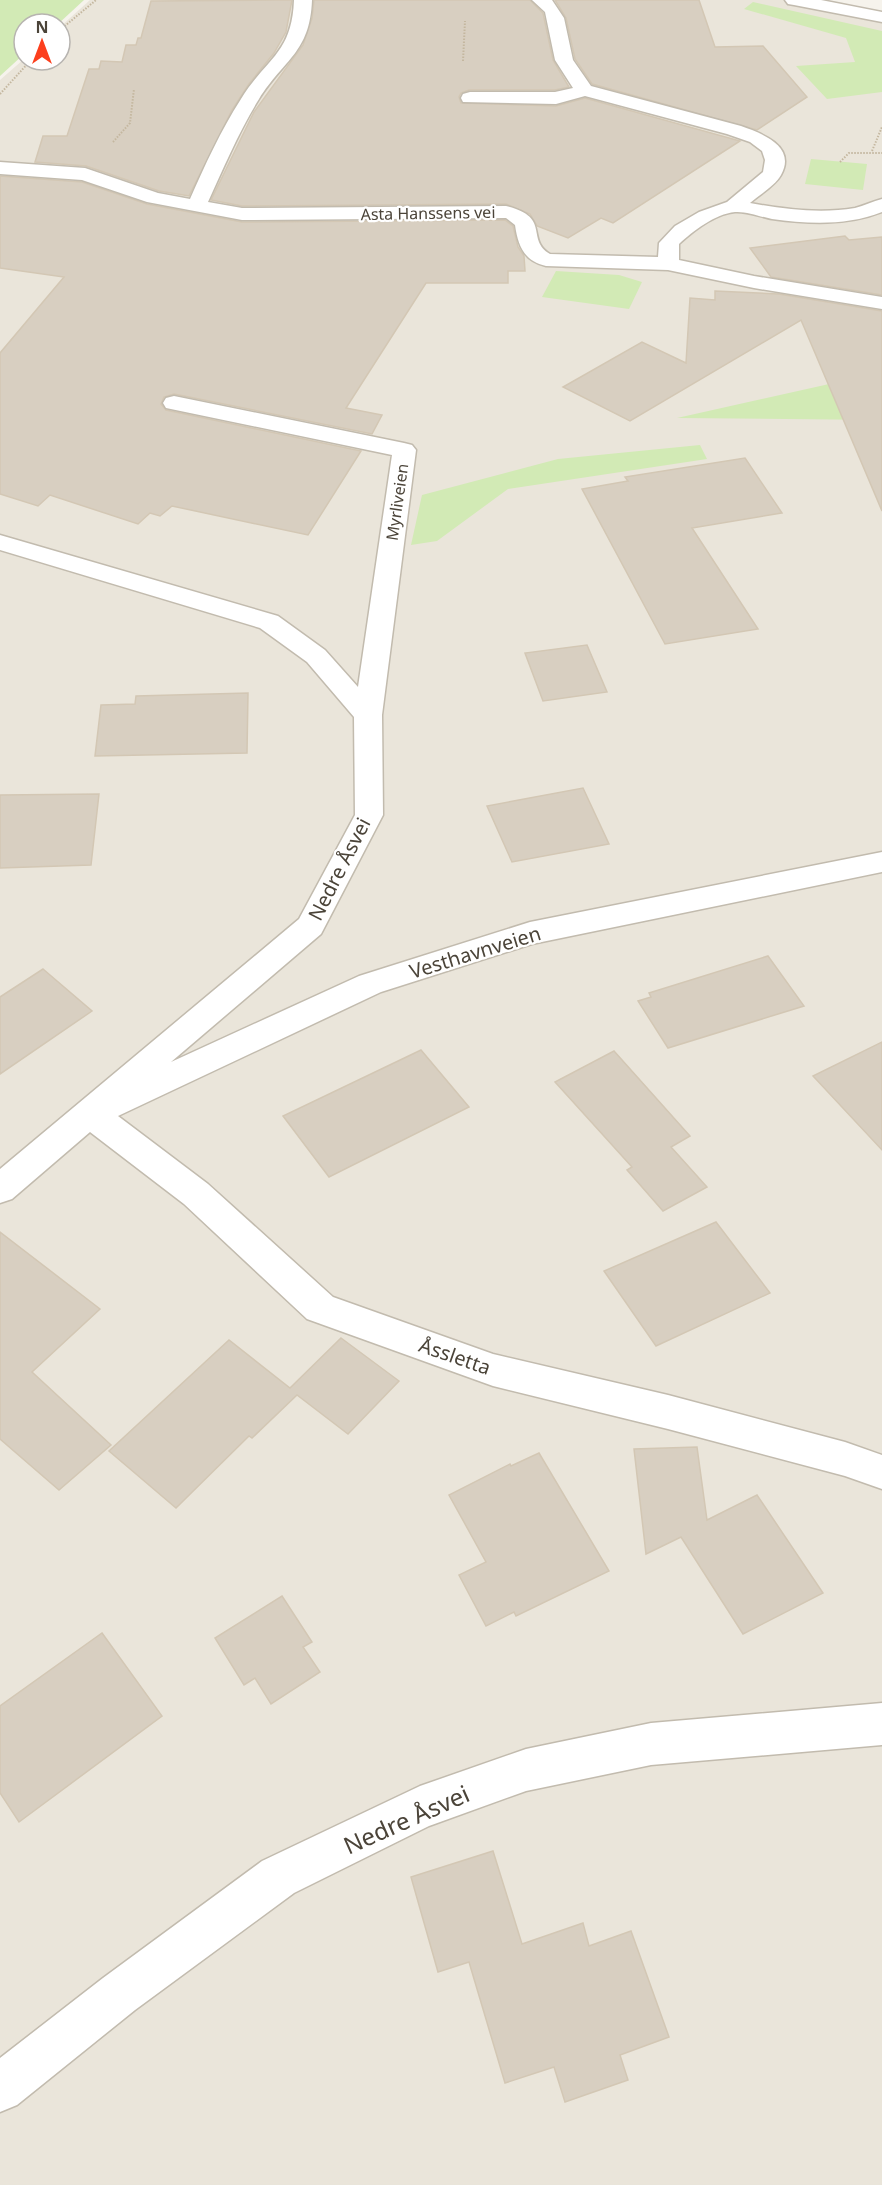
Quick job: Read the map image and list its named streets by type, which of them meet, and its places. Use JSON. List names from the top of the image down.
{
  "streets": {
    "street": [
      "Asta Hanssens vei",
      "Myrliveien",
      "Nedre Åsvei",
      "Vesthavnveien",
      "Åssletta"
    ]
  },
  "crossings": [
    ["Myrliveien", "Nedre Åsvei"],
    ["Nedre Åsvei", "Vesthavnveien"],
    ["Nedre Åsvei", "Åssletta"],
    ["Vesthavnveien", "Åssletta"]
  ],
  "north": "top"
}
